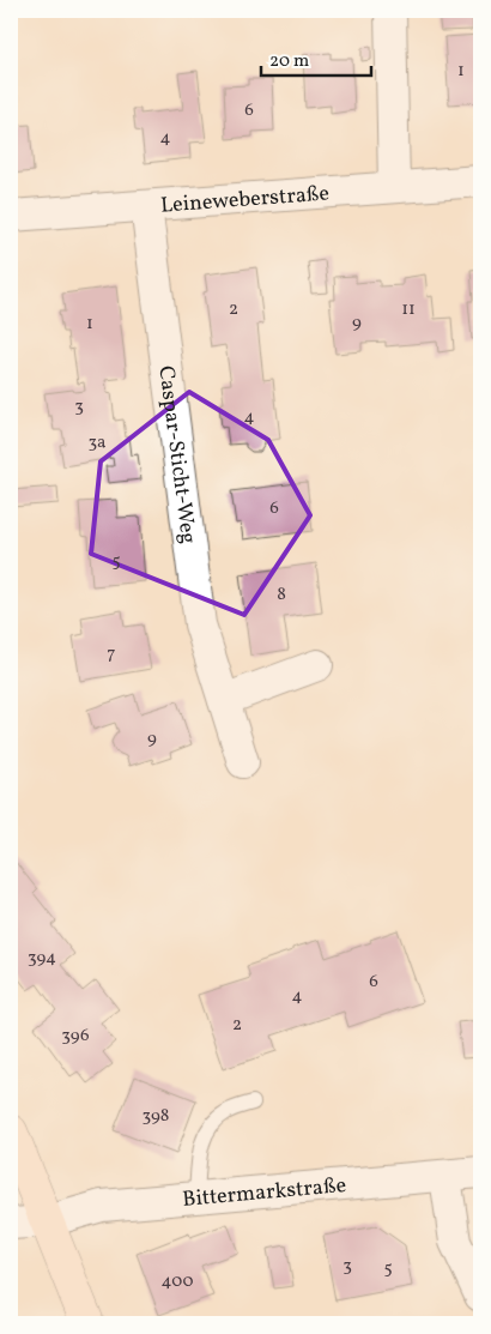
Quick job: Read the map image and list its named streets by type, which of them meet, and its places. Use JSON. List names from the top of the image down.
{
  "streets": {
    "street": ["Leineweberstraße", "Caspar-Sticht-Weg", "Bittermarkstraße"]
  },
  "crossings": [
    ["Leineweberstraße", "Caspar-Sticht-Weg"]
  ],
  "house_numbers": [
    "1",
    "6",
    "4",
    "2",
    "11",
    "9",
    "1",
    "3",
    "4",
    "3a",
    "6",
    "5",
    "8",
    "7",
    "9",
    "394",
    "6",
    "4",
    "2",
    "396",
    "398",
    "3",
    "5",
    "400"
  ],
  "scale_bar": "20 m"
}
